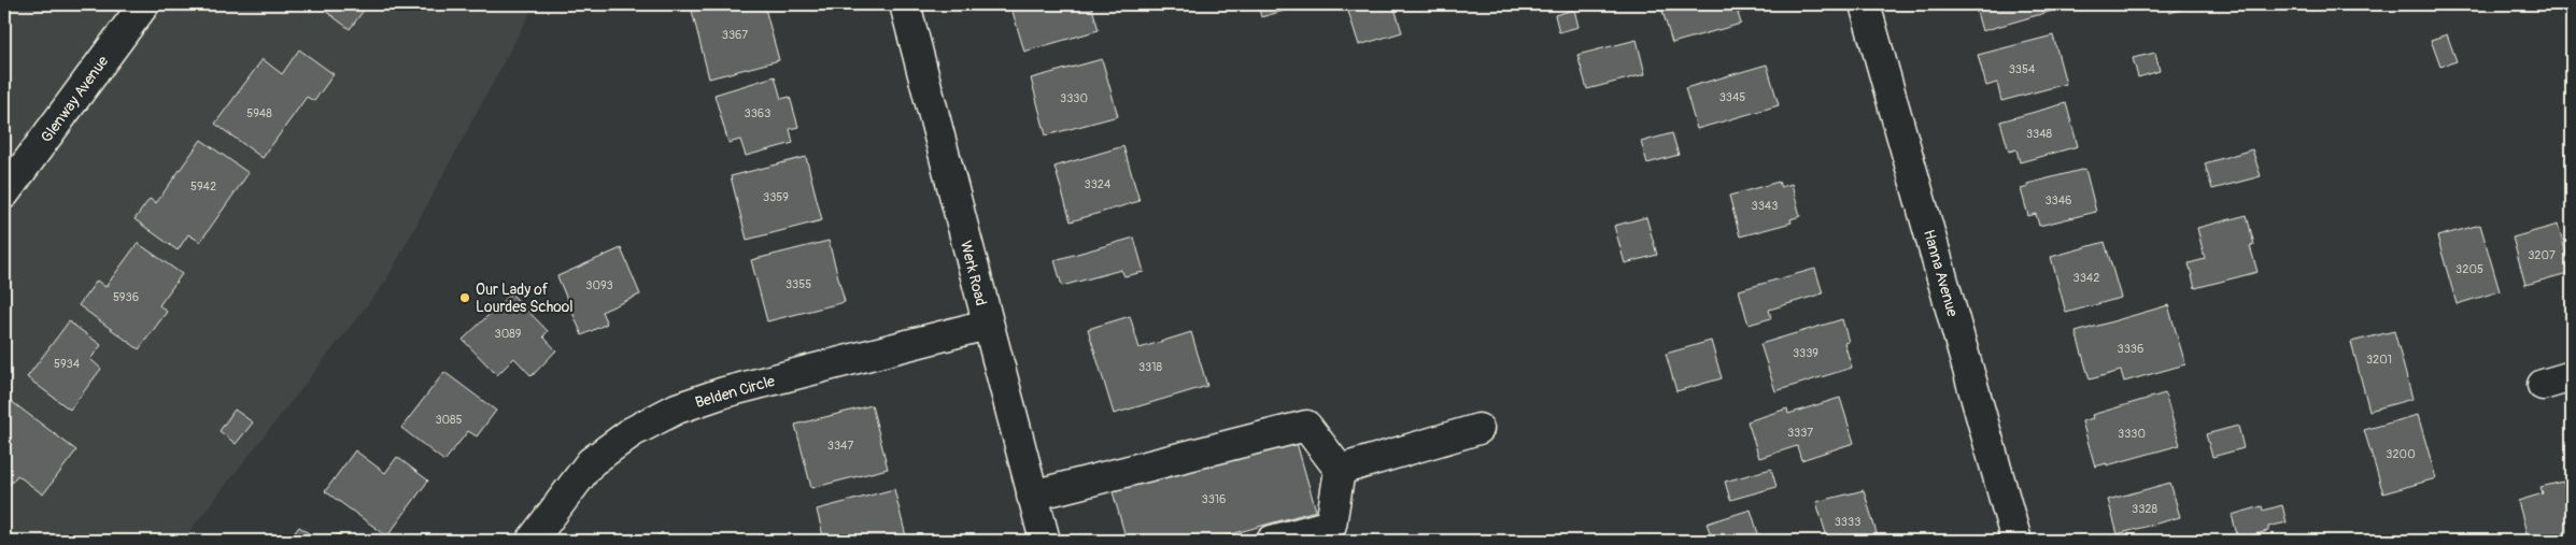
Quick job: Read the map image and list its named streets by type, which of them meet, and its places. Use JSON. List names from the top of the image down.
{
  "streets": {
    "street": [
      "Glenway Avenue",
      "Werk Road",
      "Hanna Avenue",
      "Belden Circle"
    ]
  },
  "crossings": [
    ["Werk Road", "Belden Circle"]
  ],
  "places": ["Our Lady of Lourdes School"],
  "house_numbers": [
    "3367",
    "3354",
    "3345",
    "3330",
    "5948",
    "3363",
    "3348",
    "3324",
    "5942",
    "3359",
    "3346",
    "3343",
    "3207",
    "3205",
    "3342",
    "3355",
    "3093",
    "5936",
    "3089",
    "3336",
    "3339",
    "3201",
    "5934",
    "3318",
    "3085",
    "3337",
    "3330",
    "3347",
    "3200",
    "3316",
    "3328",
    "3333"
  ]
}
